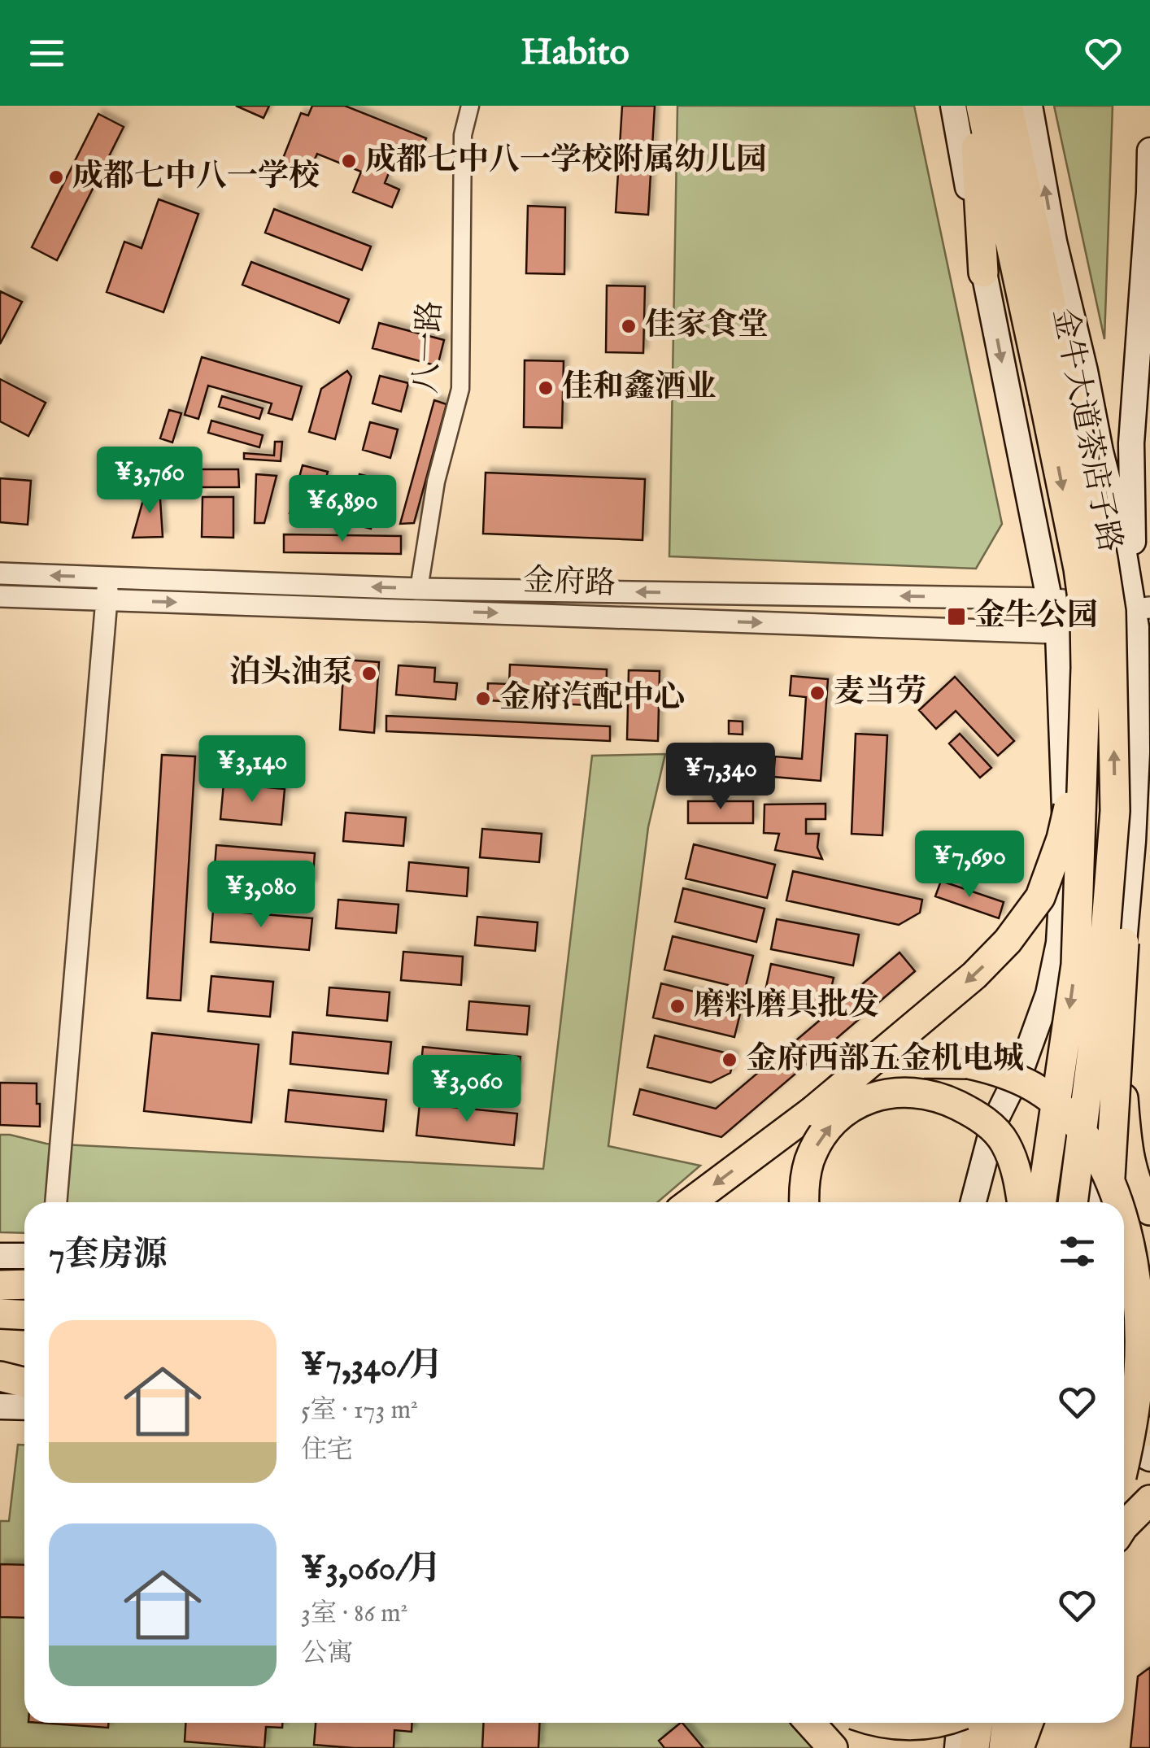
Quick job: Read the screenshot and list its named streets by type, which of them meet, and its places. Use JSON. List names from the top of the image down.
{
  "streets": {
    "highway": ["金牛大道茶店子路"],
    "main road": ["金府路"],
    "street": ["八一路"]
  },
  "crossings": [
    ["八一路", "金府路"]
  ],
  "places": {
    "other": [
      "成都七中八一学校附属幼儿园",
      "成都七中八一学校",
      "佳家食堂",
      "佳和鑫酒业",
      "泊头油泵",
      "麦当劳",
      "金府汽配中心",
      "磨料磨具批发",
      "金府西部五金机电城"
    ],
    "transit": ["金牛公园"]
  },
  "page": {
    "header": "Habito",
    "price": [
      "¥3,760",
      "¥6,890",
      "¥3,140",
      "¥7,340",
      "¥7,690",
      "¥3,080",
      "¥3,060"
    ],
    "heading": "7套房源",
    "list": [
      {
        "name": "¥7,340/月",
        "note": "5室 · 173 m² · 住宅"
      },
      {
        "name": "¥3,060/月",
        "note": "3室 · 86 m² · 公寓"
      }
    ]
  }
}
